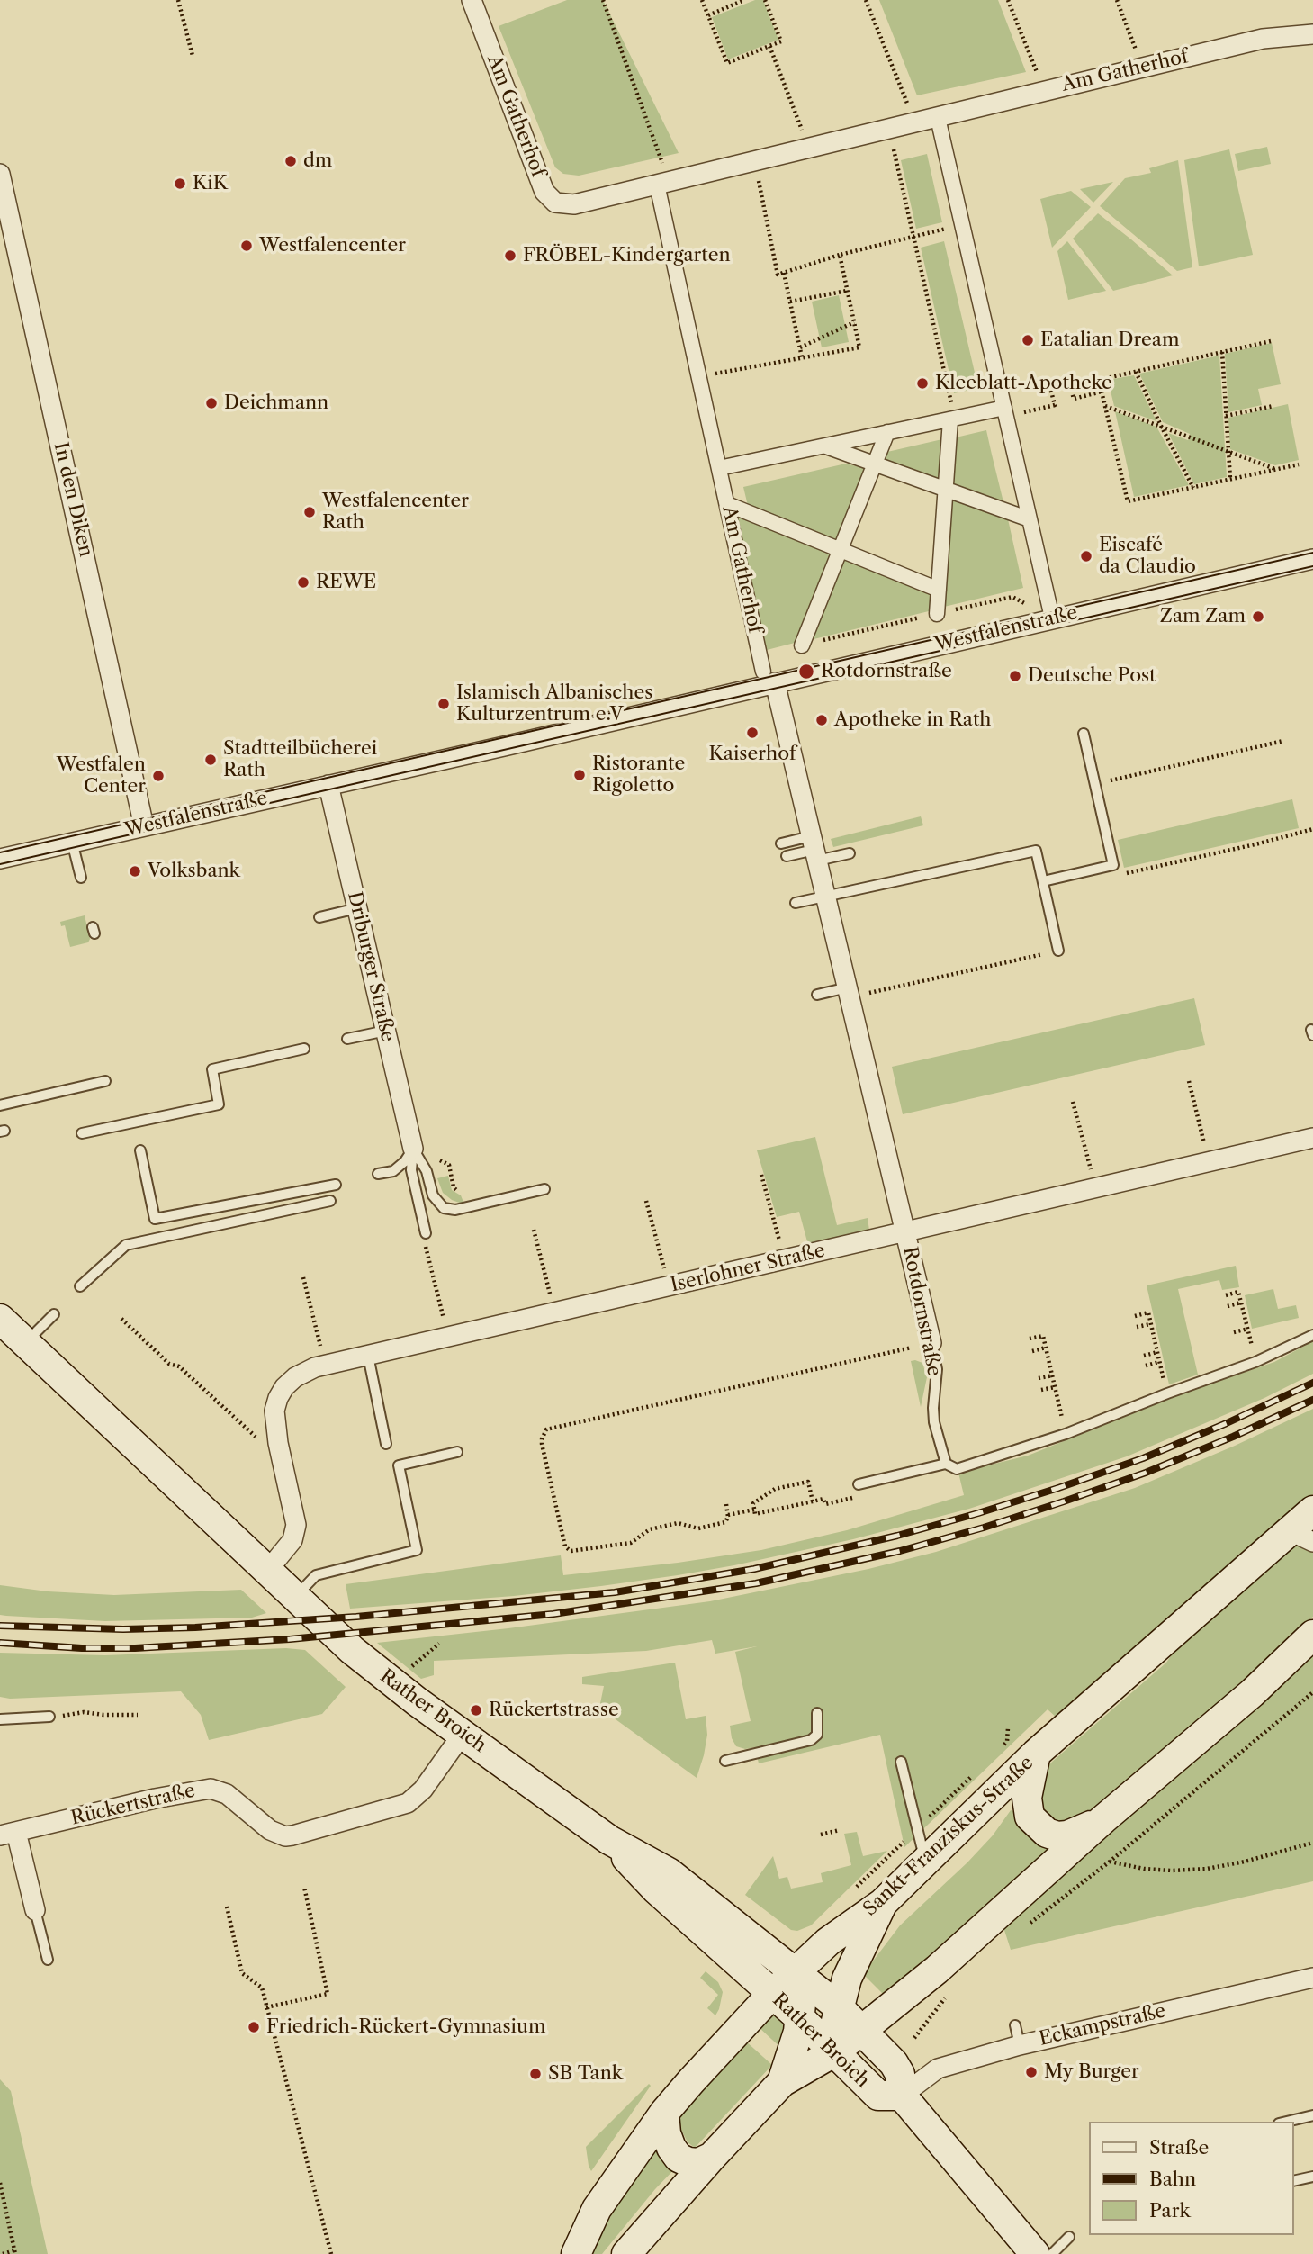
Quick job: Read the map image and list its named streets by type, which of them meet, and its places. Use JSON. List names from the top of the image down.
{
  "streets": {
    "main road": ["Rather Broich", "Sankt-Franziskus-Straße"],
    "street": [
      "Am Gatherhof",
      "In den Diken",
      "Westfalenstraße",
      "Driburger Straße",
      "Iserlohner Straße",
      "Rotdornstraße",
      "Rückertstraße",
      "Eckampstraße"
    ]
  },
  "crossings": [
    ["Am Gatherhof", "Westfalenstraße"],
    ["Am Gatherhof", "Rotdornstraße"],
    ["In den Diken", "Westfalenstraße"],
    ["Westfalenstraße", "Driburger Straße"],
    ["Westfalenstraße", "Rotdornstraße"],
    ["Iserlohner Straße", "Rotdornstraße"],
    ["Iserlohner Straße", "Rather Broich"],
    ["Rather Broich", "Rückertstraße"],
    ["Rather Broich", "Sankt-Franziskus-Straße"],
    ["Rather Broich", "Eckampstraße"]
  ],
  "places": [
    "dm",
    "KiK",
    "Westfalencenter",
    "FRÖBEL-Kindergarten",
    "Eatalian Dream",
    "Kleeblatt-Apotheke",
    "Deichmann",
    "Westfalencenter Rath",
    "Eiscafé da Claudio",
    "REWE",
    "Zam Zam",
    "Rotdornstraße",
    "Deutsche Post",
    "Islamisch Albanisches Kulturzentrum e.V",
    "Apotheke in Rath",
    "Kaiserhof",
    "Stadtteilbücherei Rath",
    "Ristorante Rigoletto",
    "Westfalen Center",
    "Volksbank",
    "Rückertstrasse",
    "Friedrich-Rückert-Gymnasium",
    "My Burger",
    "SB Tank"
  ],
  "legend": ["Straße", "Bahn", "Park"]
}
